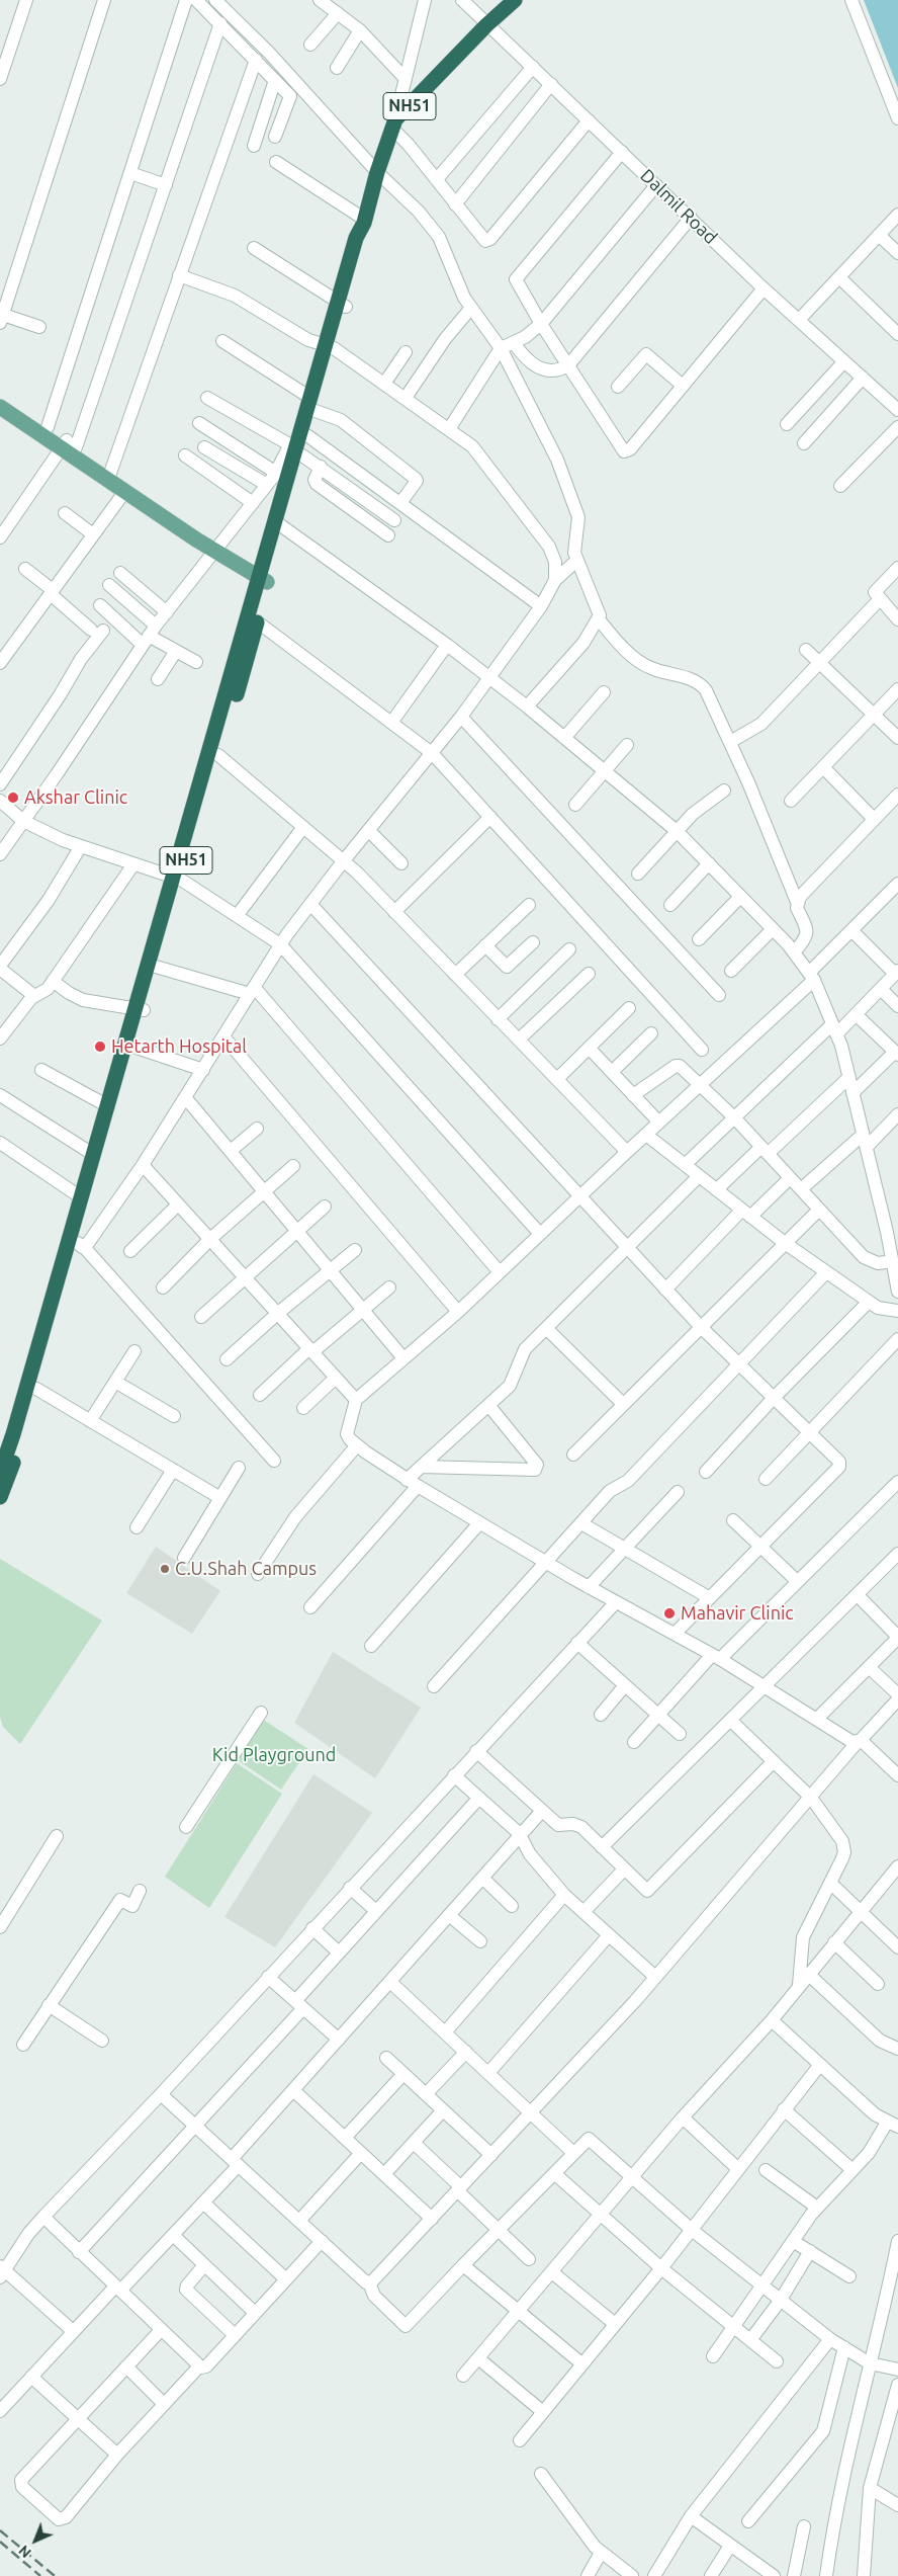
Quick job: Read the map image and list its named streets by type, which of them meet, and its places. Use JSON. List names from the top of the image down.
{
  "streets": {
    "highway": ["NH51"],
    "street": ["Dalmil Road"]
  },
  "crossings": [
    ["NH51", "Dalmil Road"]
  ],
  "parks": ["Kid Playground"],
  "places": [
    "Akshar Clinic",
    "Hetarth Hospital",
    "C.U.Shah Campus",
    "Mahavir Clinic"
  ],
  "north": "bottom left"
}
